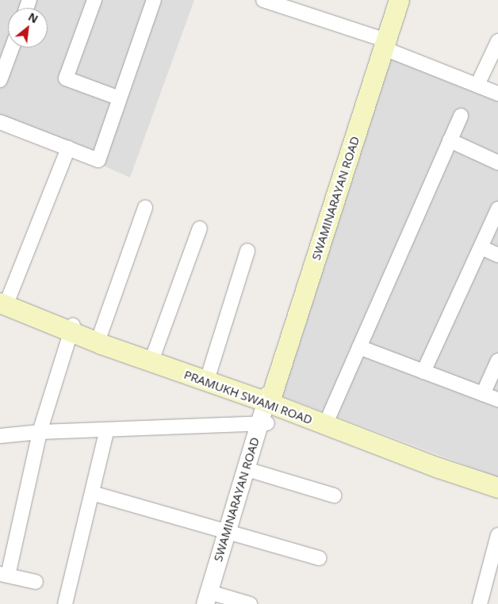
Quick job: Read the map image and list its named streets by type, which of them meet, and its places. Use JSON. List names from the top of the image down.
{
  "streets": {
    "main road": ["SWAMINARAYAN ROAD", "PRAMUKH SWAMI ROAD"]
  },
  "crossings": [
    ["SWAMINARAYAN ROAD", "PRAMUKH SWAMI ROAD"]
  ],
  "north": "top right"
}
